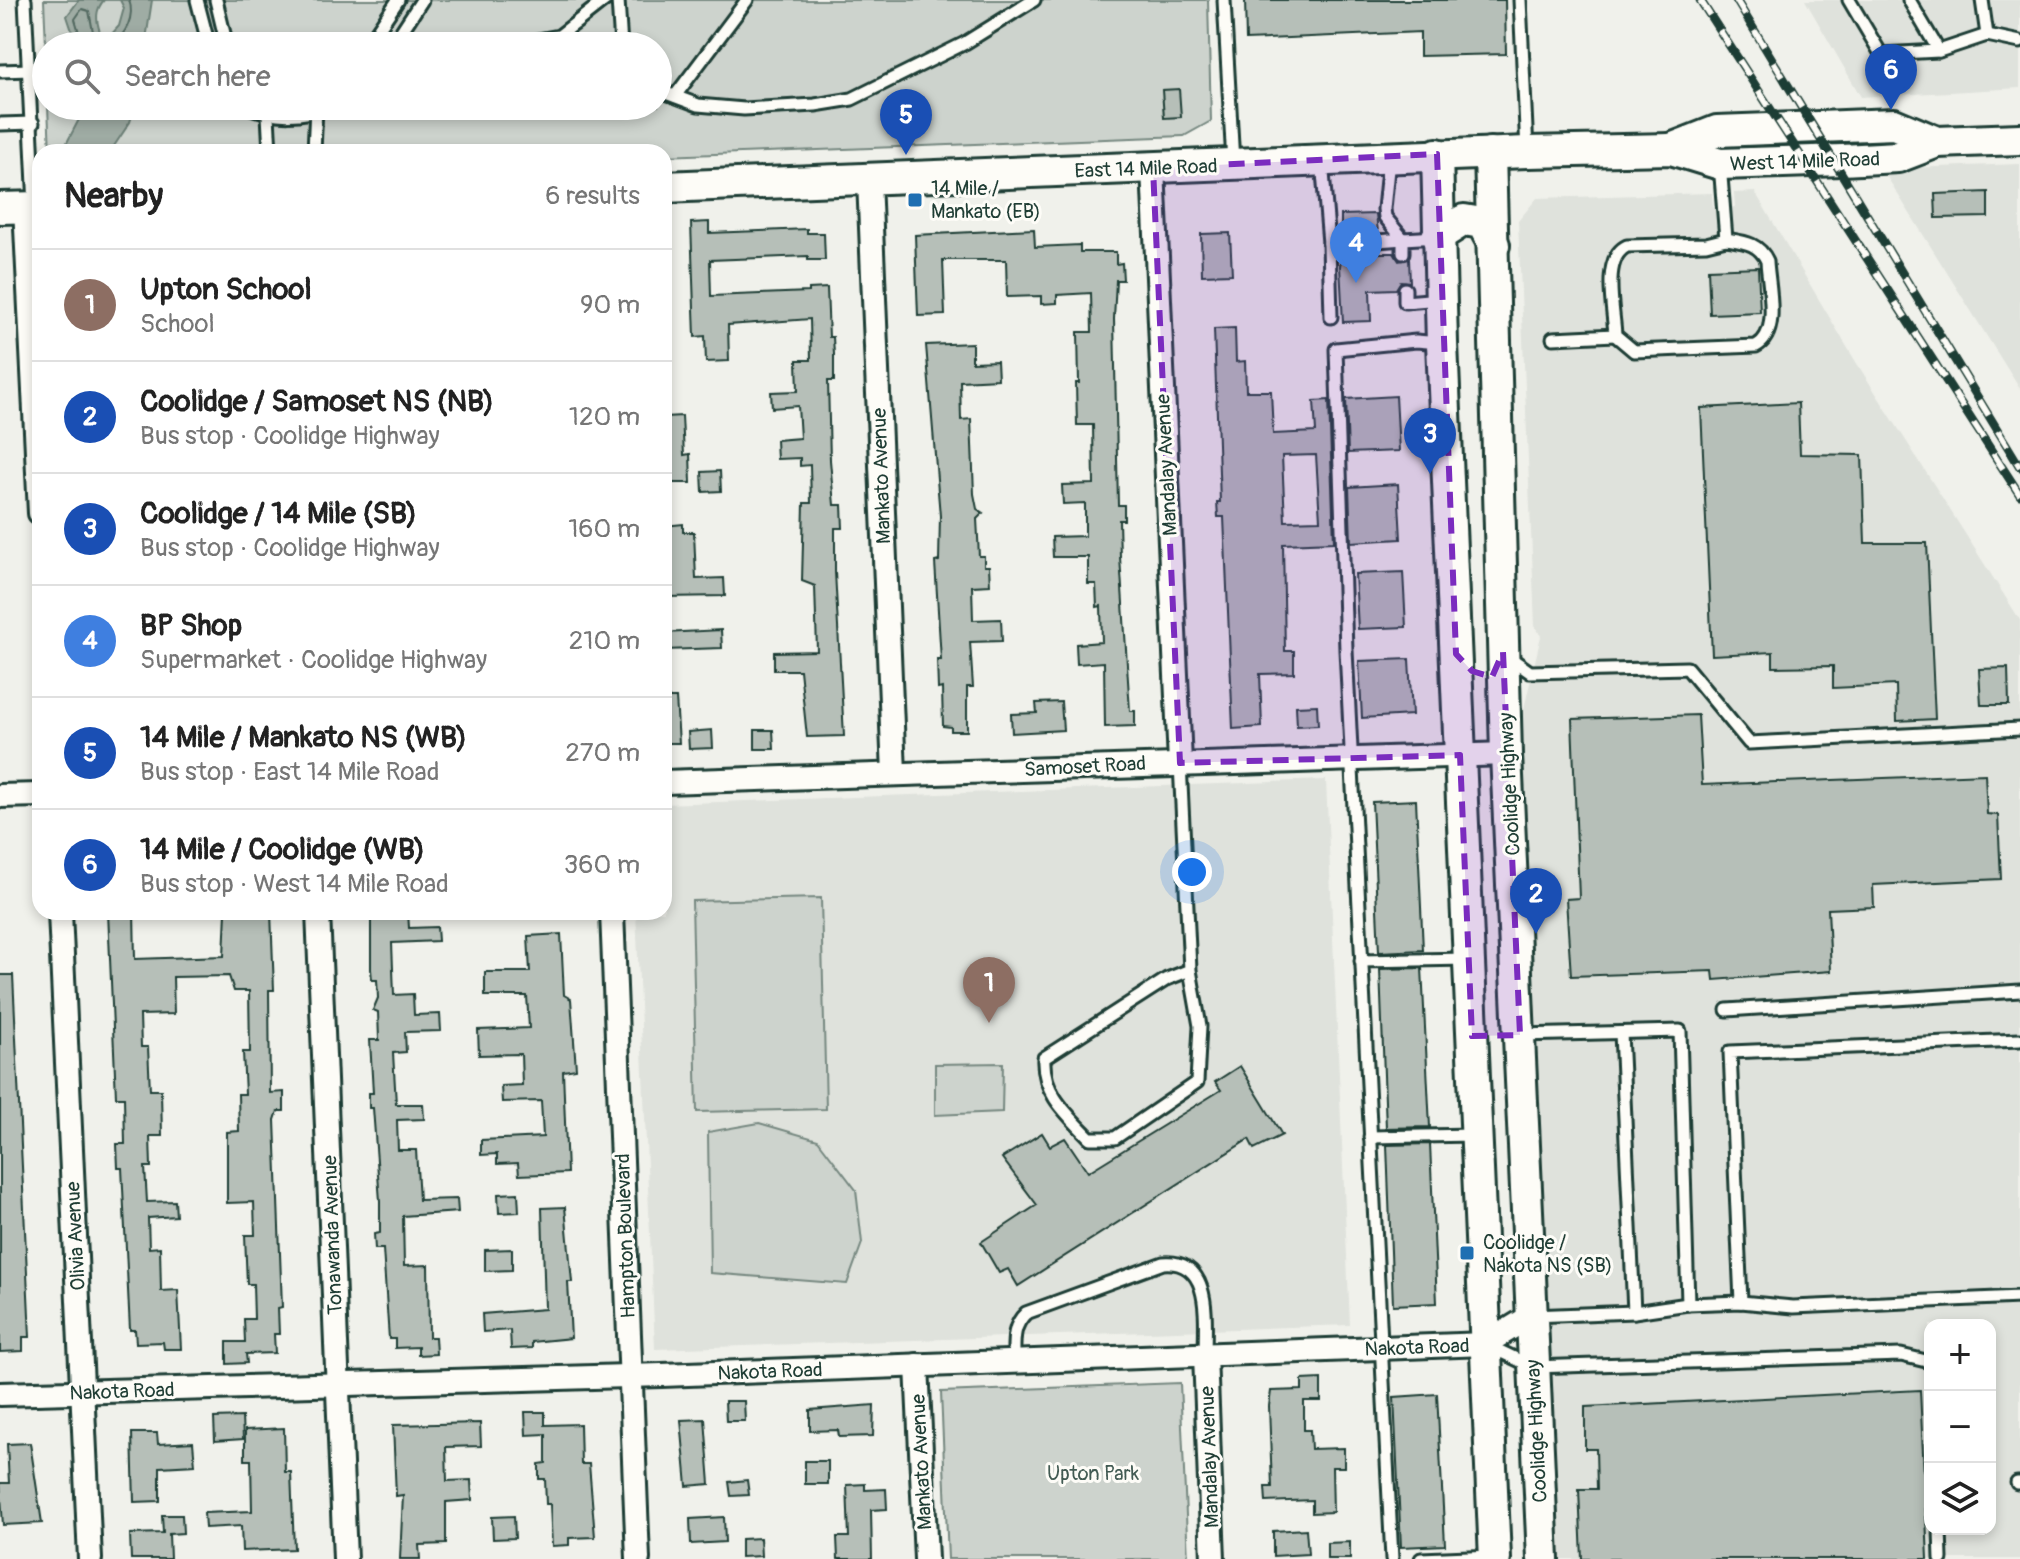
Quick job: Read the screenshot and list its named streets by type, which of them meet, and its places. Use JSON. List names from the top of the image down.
{
  "streets": {
    "main road": ["West 14 Mile Road", "East 14 Mile Road", "Coolidge Highway"],
    "street": [
      "Mandalay Avenue",
      "Mankato Avenue",
      "Samoset Road",
      "Tonawanda Avenue",
      "Olivia Avenue",
      "Hampton Boulevard",
      "Nakota Road"
    ]
  },
  "crossings": [
    ["West 14 Mile Road", "East 14 Mile Road"],
    ["West 14 Mile Road", "Coolidge Highway"],
    ["East 14 Mile Road", "Mandalay Avenue"],
    ["East 14 Mile Road", "Mankato Avenue"],
    ["Mandalay Avenue", "Samoset Road"],
    ["Mandalay Avenue", "Nakota Road"],
    ["Mankato Avenue", "Samoset Road"],
    ["Mankato Avenue", "Nakota Road"],
    ["Samoset Road", "Coolidge Highway"],
    ["Coolidge Highway", "Nakota Road"],
    ["Tonawanda Avenue", "Nakota Road"],
    ["Olivia Avenue", "Nakota Road"],
    ["Hampton Boulevard", "Nakota Road"]
  ],
  "parks": ["Upton Park"],
  "places": {
    "transit": ["14 Mile / Mankato (EB)", "Coolidge / Nakota NS (SB)"]
  },
  "page": {
    "search": "Search here",
    "pins": [
      "6",
      "5",
      "4",
      "3",
      "2",
      "1"
    ],
    "heading": ["Nearby", "6 results"],
    "list": [
      {
        "mark": "1",
        "name": "Upton School",
        "note": "School",
        "value": "90 m"
      },
      {
        "mark": "2",
        "name": "Coolidge / Samoset NS (NB)",
        "note": "Bus stop · Coolidge Highway",
        "value": "120 m"
      },
      {
        "mark": "3",
        "name": "Coolidge / 14 Mile (SB)",
        "note": "Bus stop · Coolidge Highway",
        "value": "160 m"
      },
      {
        "mark": "4",
        "name": "BP Shop",
        "note": "Supermarket · Coolidge Highway",
        "value": "210 m"
      },
      {
        "mark": "5",
        "name": "14 Mile / Mankato NS (WB)",
        "note": "Bus stop · East 14 Mile Road",
        "value": "270 m"
      },
      {
        "mark": "6",
        "name": "14 Mile / Coolidge (WB)",
        "note": "Bus stop · West 14 Mile Road",
        "value": "360 m"
      }
    ],
    "map_buttons": ["+", "−"]
  }
}
